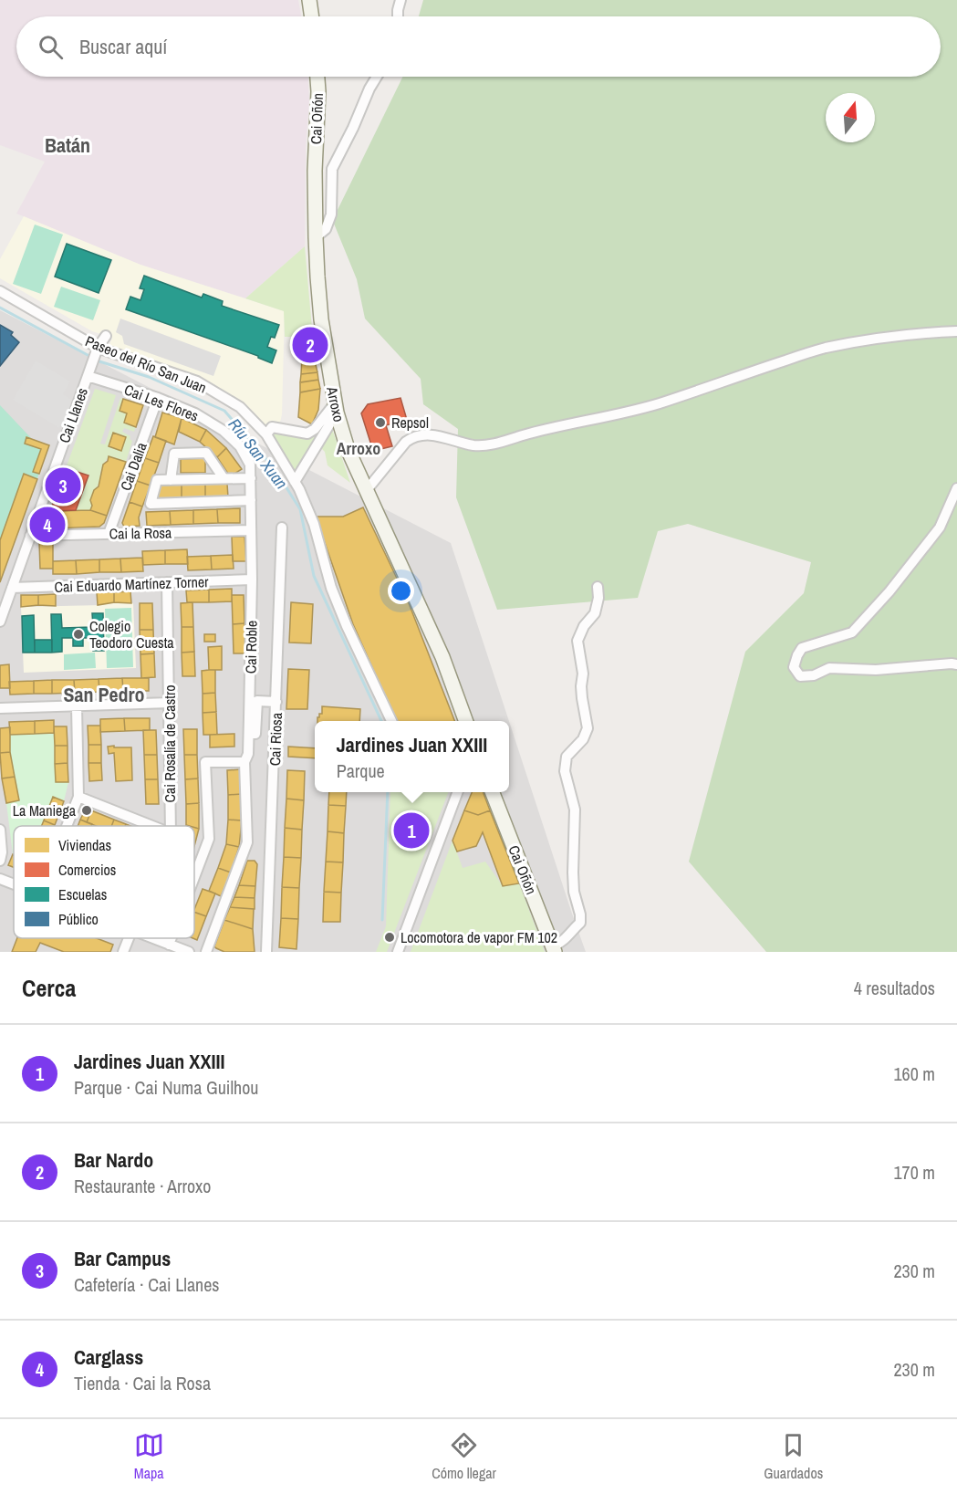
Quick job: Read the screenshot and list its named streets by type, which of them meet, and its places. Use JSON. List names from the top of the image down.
{
  "streets": {
    "street": [
      "Cai Oñón",
      "Paseo del Río San Juan",
      "Cai Les Flores",
      "Arroxo",
      "Cai Llanes",
      "Cai Dalia",
      "Cai la Rosa",
      "Cai Eduardo Martínez Torner",
      "Cai Roble",
      "Cai Riosa",
      "Cai Rosalía de Castro"
    ]
  },
  "crossings": [
    ["Cai Oñón", "Arroxo"],
    ["Paseo del Río San Juan", "Cai Llanes"],
    ["Cai Les Flores", "Cai Llanes"],
    ["Cai Les Flores", "Cai Dalia"],
    ["Cai Les Flores", "Cai la Rosa"],
    ["Cai Les Flores", "Cai Roble"],
    ["Cai Llanes", "Cai la Rosa"],
    ["Cai Llanes", "Cai Eduardo Martínez Torner"],
    ["Cai Dalia", "Cai la Rosa"],
    ["Cai la Rosa", "Cai Roble"],
    ["Cai Eduardo Martínez Torner", "Cai Roble"],
    ["Cai Eduardo Martínez Torner", "Cai Rosalía de Castro"]
  ],
  "districts": ["Batán", "Arroxo", "San Pedro"],
  "water": ["Ríu San Xuan"],
  "places": [
    "Repsol",
    "Colegio Teodoro Cuesta",
    "La Maniega",
    "Locomotora de vapor FM 102"
  ],
  "legend": [
    "Viviendas",
    "Comercios",
    "Escuelas",
    "Público"
  ],
  "north": "top",
  "page": {
    "search": "Buscar aquí",
    "pins": [
      "2",
      "3",
      "4",
      "1"
    ],
    "popup": ["Jardines Juan XXIII", "Parque"],
    "heading": ["Cerca", "4 resultados"],
    "list": [
      {
        "mark": "1",
        "name": "Jardines Juan XXIII",
        "note": "Parque · Cai Numa Guilhou",
        "value": "160 m"
      },
      {
        "mark": "2",
        "name": "Bar Nardo",
        "note": "Restaurante · Arroxo",
        "value": "170 m"
      },
      {
        "mark": "3",
        "name": "Bar Campus",
        "note": "Cafetería · Cai Llanes",
        "value": "230 m"
      },
      {
        "mark": "4",
        "name": "Carglass",
        "note": "Tienda · Cai la Rosa",
        "value": "230 m"
      }
    ],
    "nav": ["Mapa", "Cómo llegar", "Guardados"]
  }
}
